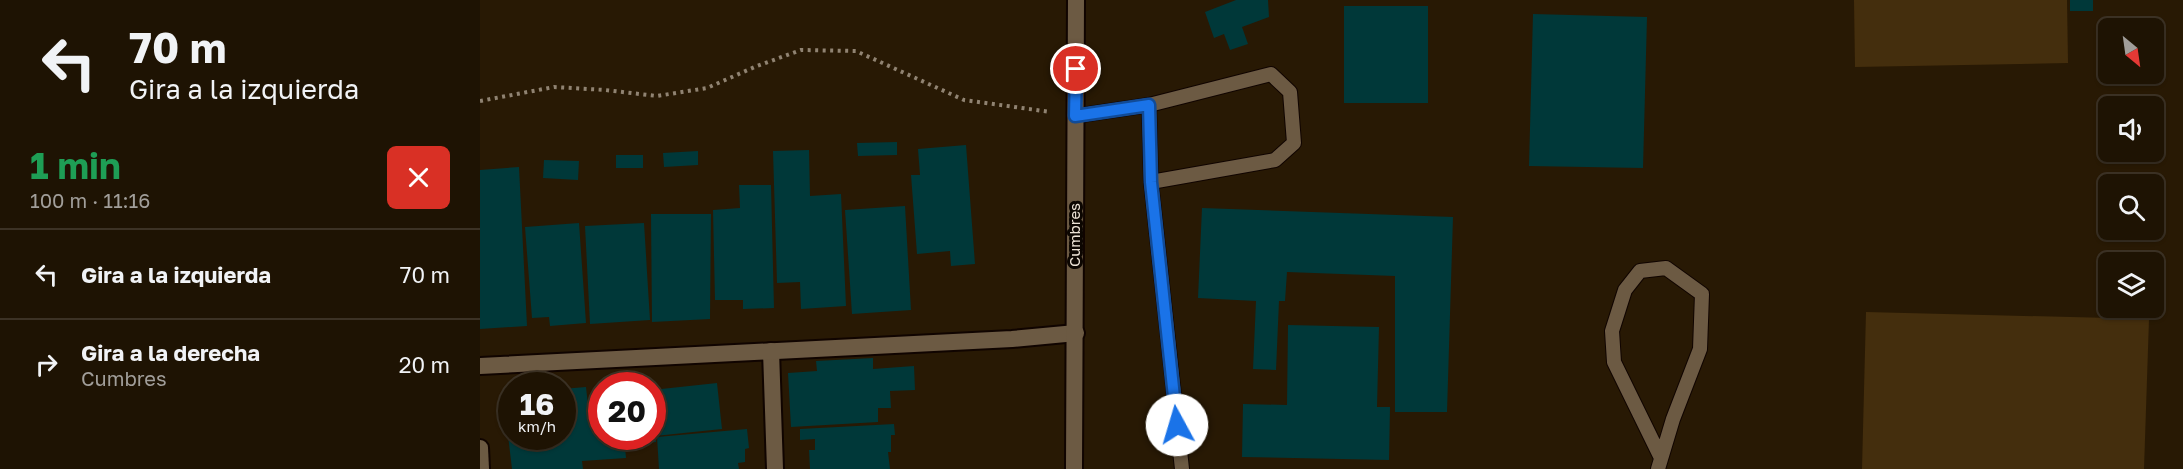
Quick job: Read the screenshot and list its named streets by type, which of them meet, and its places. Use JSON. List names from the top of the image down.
{
  "streets": {
    "street": ["Cumbres"]
  },
  "north": "bottom right",
  "page": {
    "turn": ["70 m", "Gira a la izquierda"],
    "heading": ["1 min", "100 m · 11:16"],
    "list": [
      {
        "name": "Gira a la izquierda",
        "value": "70 m"
      },
      {
        "name": "Gira a la derecha",
        "note": "Cumbres",
        "value": "20 m"
      }
    ],
    "speed": "16 km/h",
    "limit": "20"
  }
}
